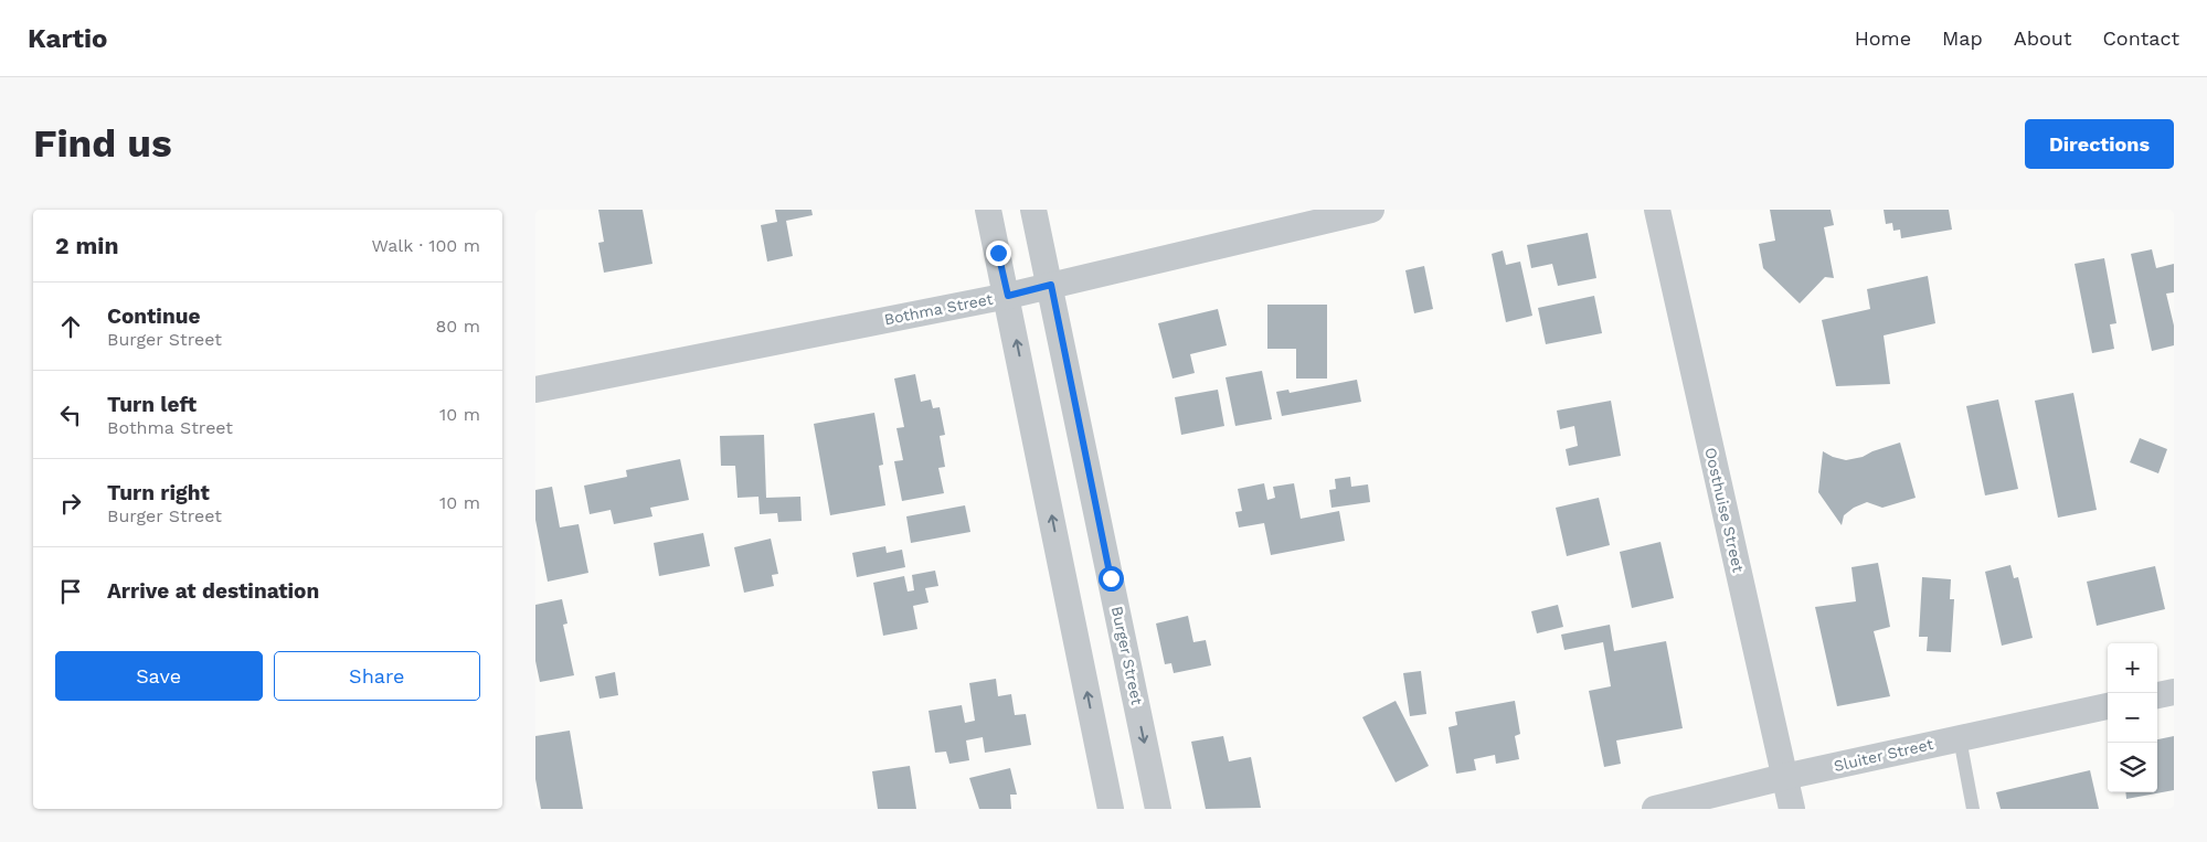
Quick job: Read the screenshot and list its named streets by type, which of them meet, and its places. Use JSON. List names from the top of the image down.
{
  "streets": {
    "street": [
      "Bothma Street",
      "Oosthuise Street",
      "Burger Street",
      "Sluiter Street"
    ]
  },
  "crossings": [
    ["Bothma Street", "Burger Street"],
    ["Oosthuise Street", "Sluiter Street"]
  ],
  "page": {
    "header": "Kartio",
    "nav": [
      "Home",
      "Map",
      "About",
      "Contact"
    ],
    "buttons": [
      "Directions",
      ["Save", "Share"]
    ],
    "title": "Find us",
    "heading": ["2 min", "Walk · 100 m"],
    "list": [
      ["Continue", "Burger Street", "80 m"],
      ["Turn left", "Bothma Street", "10 m"],
      ["Turn right", "Burger Street", "10 m"],
      "Arrive at destination"
    ],
    "map_buttons": ["+", "−"]
  }
}
